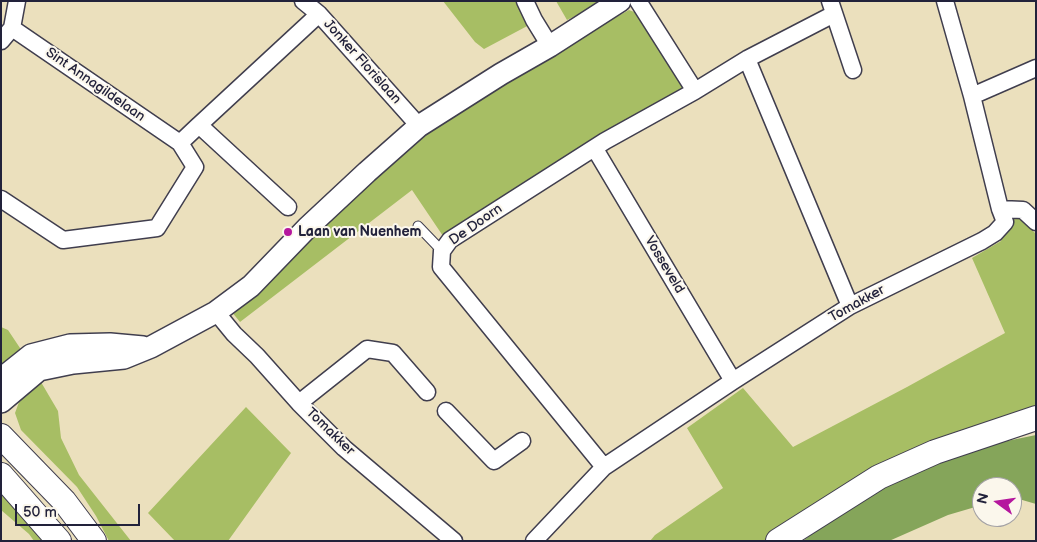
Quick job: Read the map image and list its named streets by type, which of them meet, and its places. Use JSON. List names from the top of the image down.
{
  "streets": {
    "street": [
      "Jonker Florislaan",
      "Sint Annagildelaan",
      "De Doorn",
      "Vosseveld",
      "Tomakker"
    ]
  },
  "crossings": [
    ["De Doorn", "Vosseveld"],
    ["De Doorn", "Tomakker"],
    ["Vosseveld", "Tomakker"]
  ],
  "places": ["Laan van Nuenhem"],
  "scale_bar": "50 m",
  "north": "left"
}
